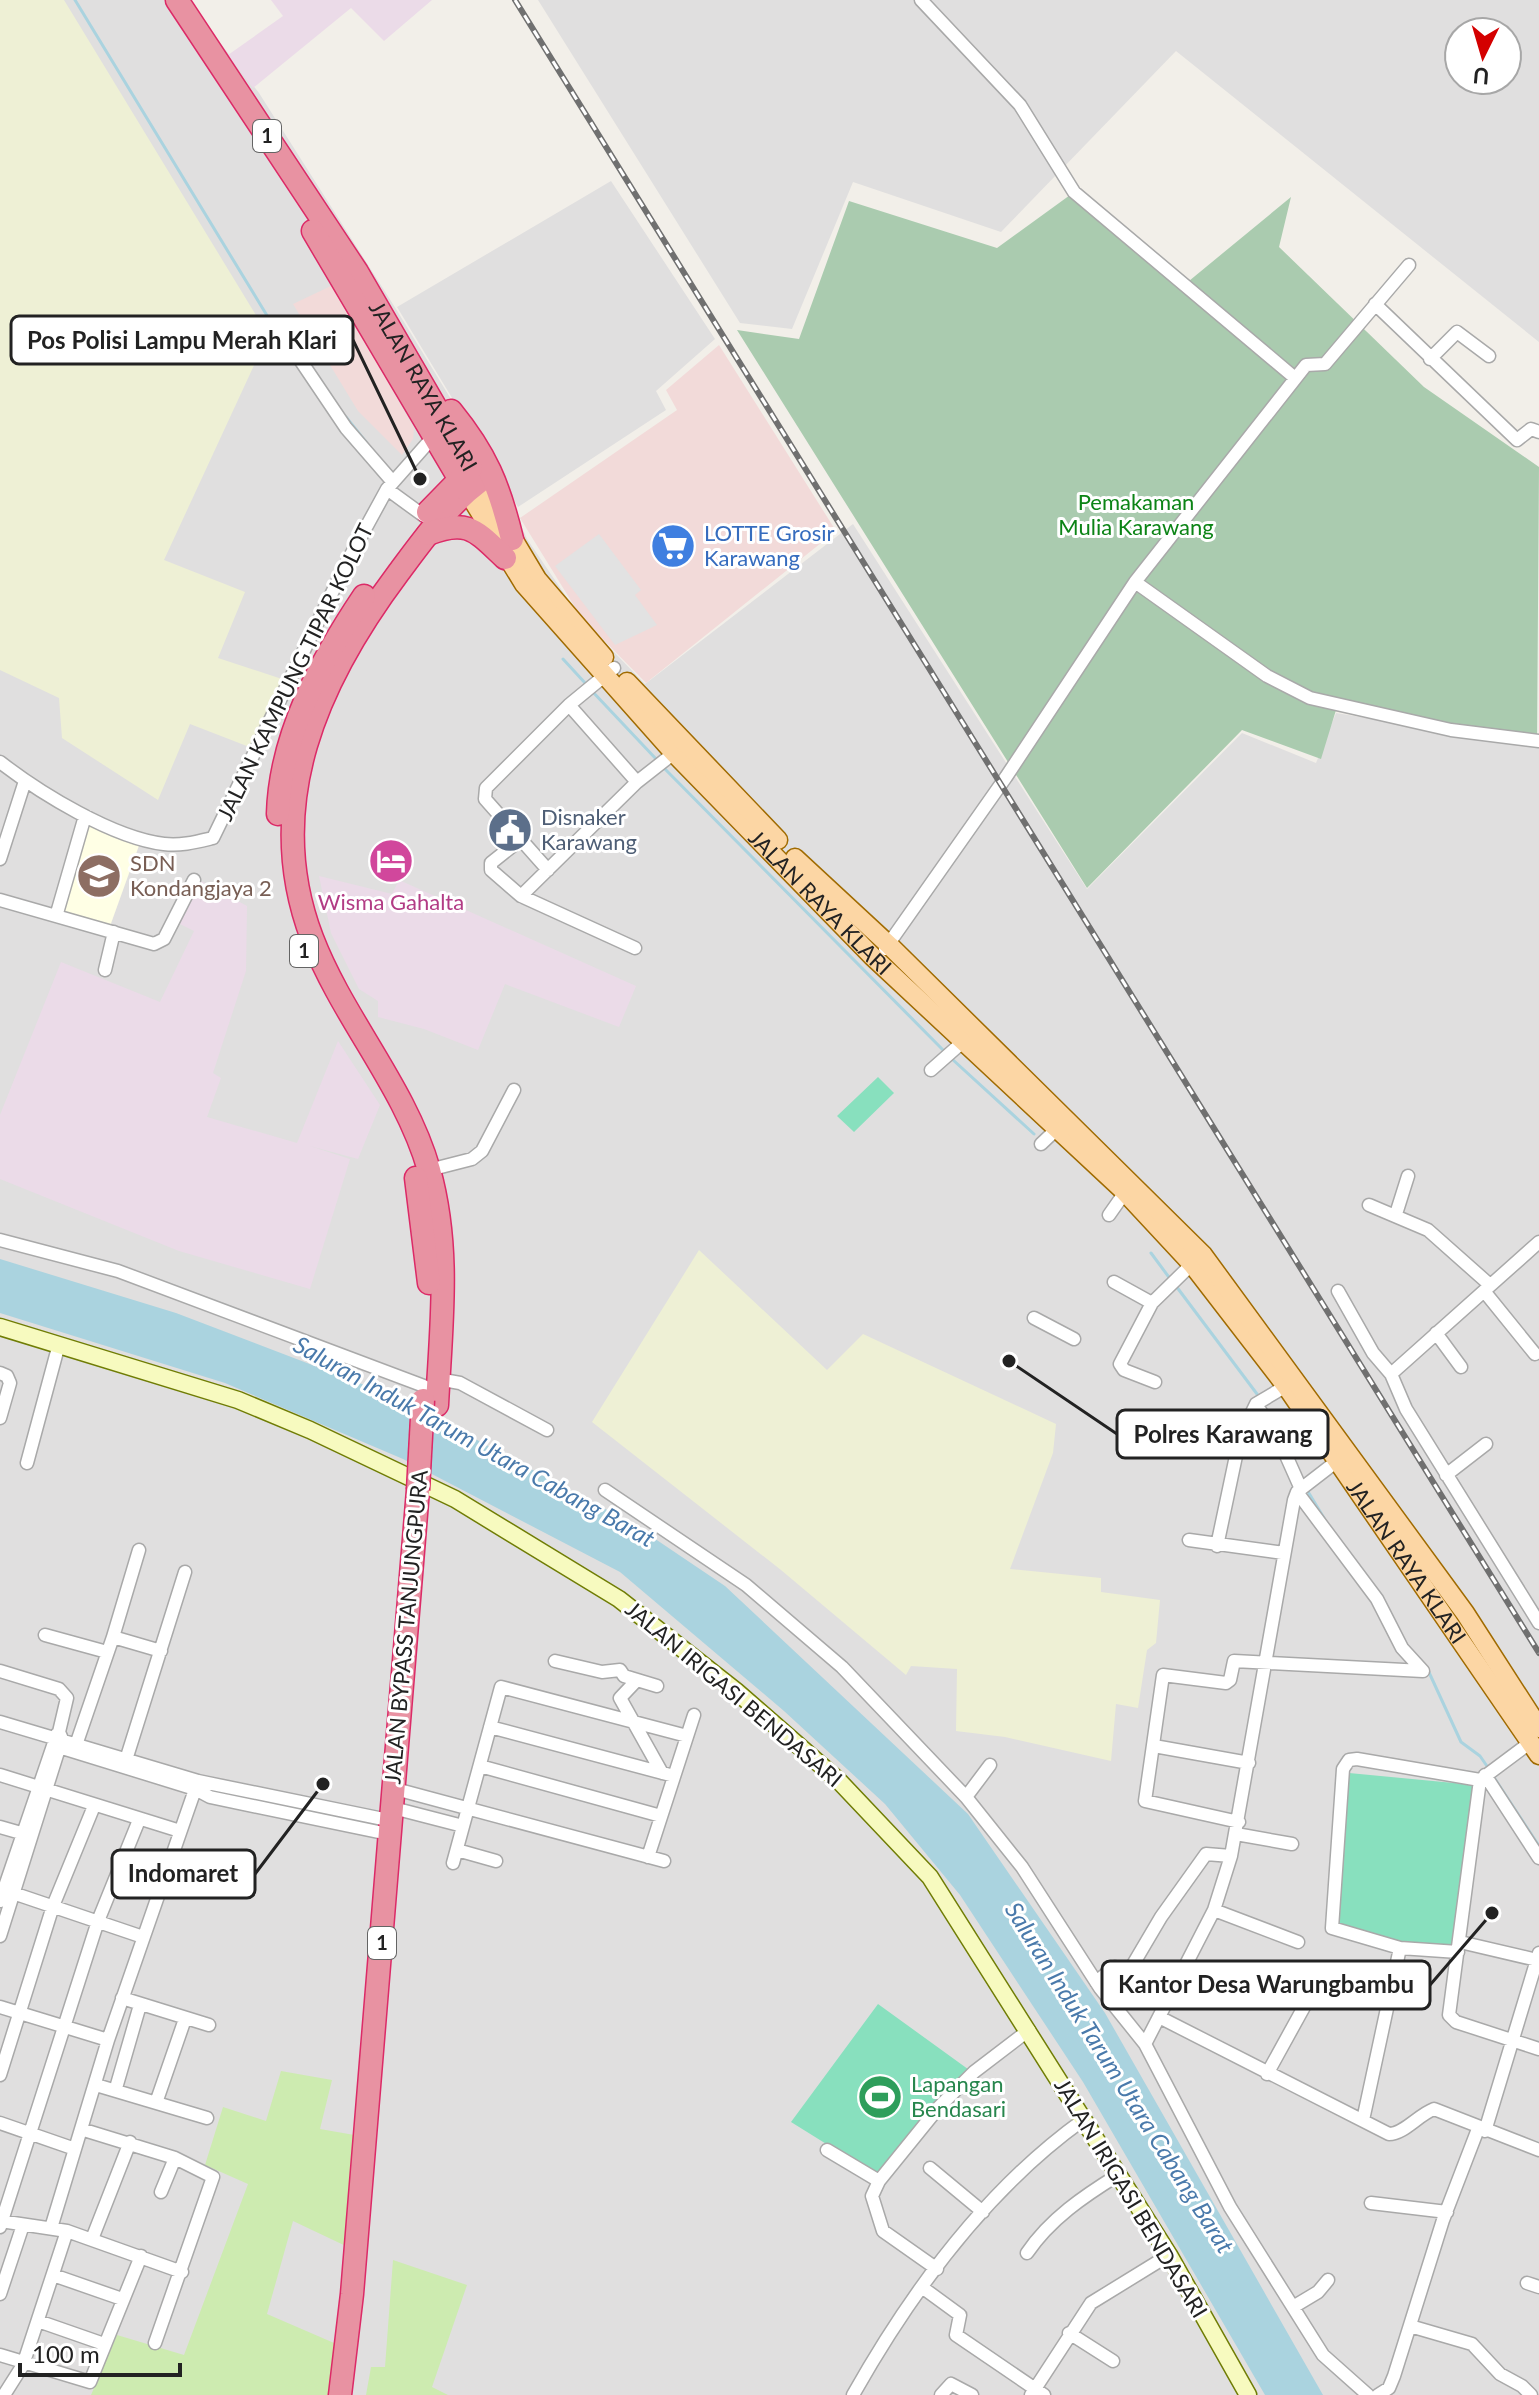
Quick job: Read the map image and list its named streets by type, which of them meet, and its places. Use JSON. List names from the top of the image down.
{
  "streets": {
    "highway": ["1", "JALAN RAYA KLARI", "JALAN BYPASS TANJUNGPURA"],
    "street": ["JALAN KAMPUNG TIPAR KOLOT", "JALAN IRIGASI BENDASARI"]
  },
  "crossings": [
    ["JALAN RAYA KLARI", "JALAN KAMPUNG TIPAR KOLOT"],
    ["JALAN RAYA KLARI", "JALAN BYPASS TANJUNGPURA"]
  ],
  "water": ["Saluran Induk Tarum Utara Cabang Barat"],
  "parks": ["Pemakaman Mulia Karawang"],
  "places": {
    "other": [
      "Pos Polisi Lampu Merah Klari",
      "Polres Karawang",
      "Indomaret",
      "Kantor Desa Warungbambu"
    ],
    "supermarket": ["LOTTE Grosir Karawang"],
    "public building": ["Disnaker Karawang"],
    "hotel": ["Wisma Gahalta"],
    "school or university": ["SDN Kondangjaya 2"],
    "sports": ["Lapangan Bendasari"]
  },
  "scale_bar": "100 m",
  "north": "bottom"
}
